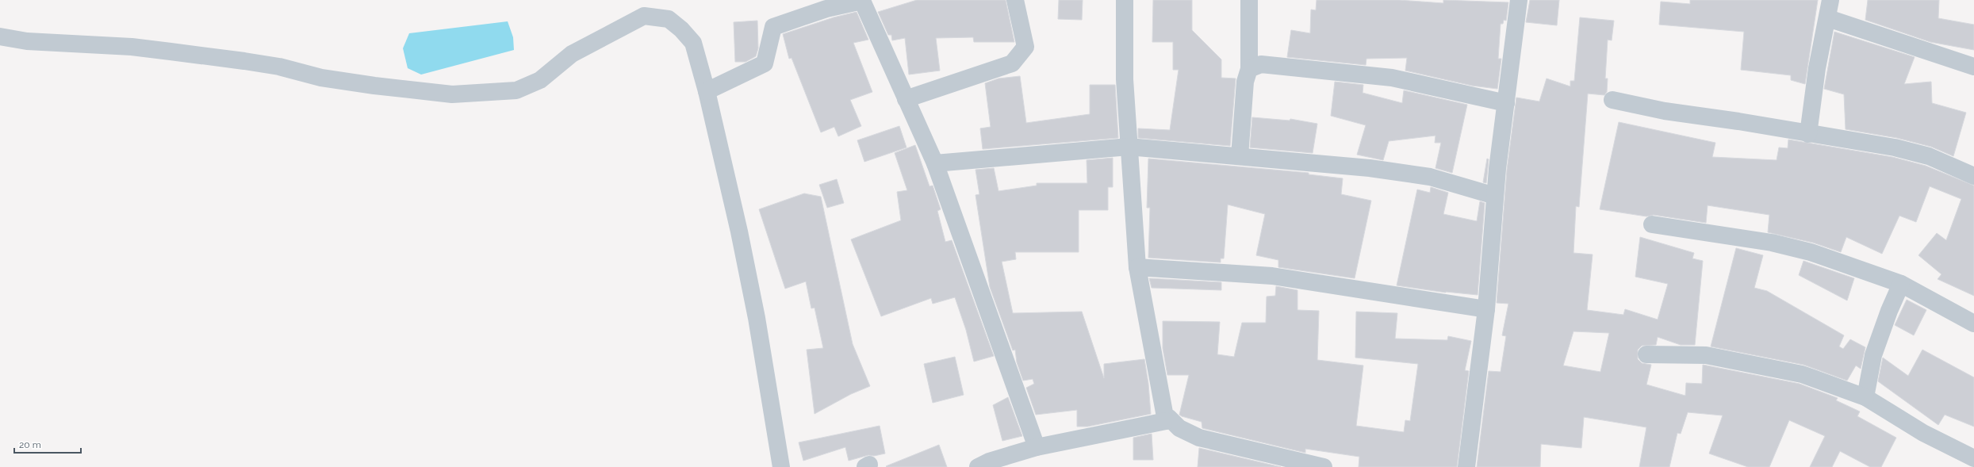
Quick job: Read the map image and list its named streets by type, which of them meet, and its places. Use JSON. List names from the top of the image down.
{
  "scale_bar": "20 m"
}
